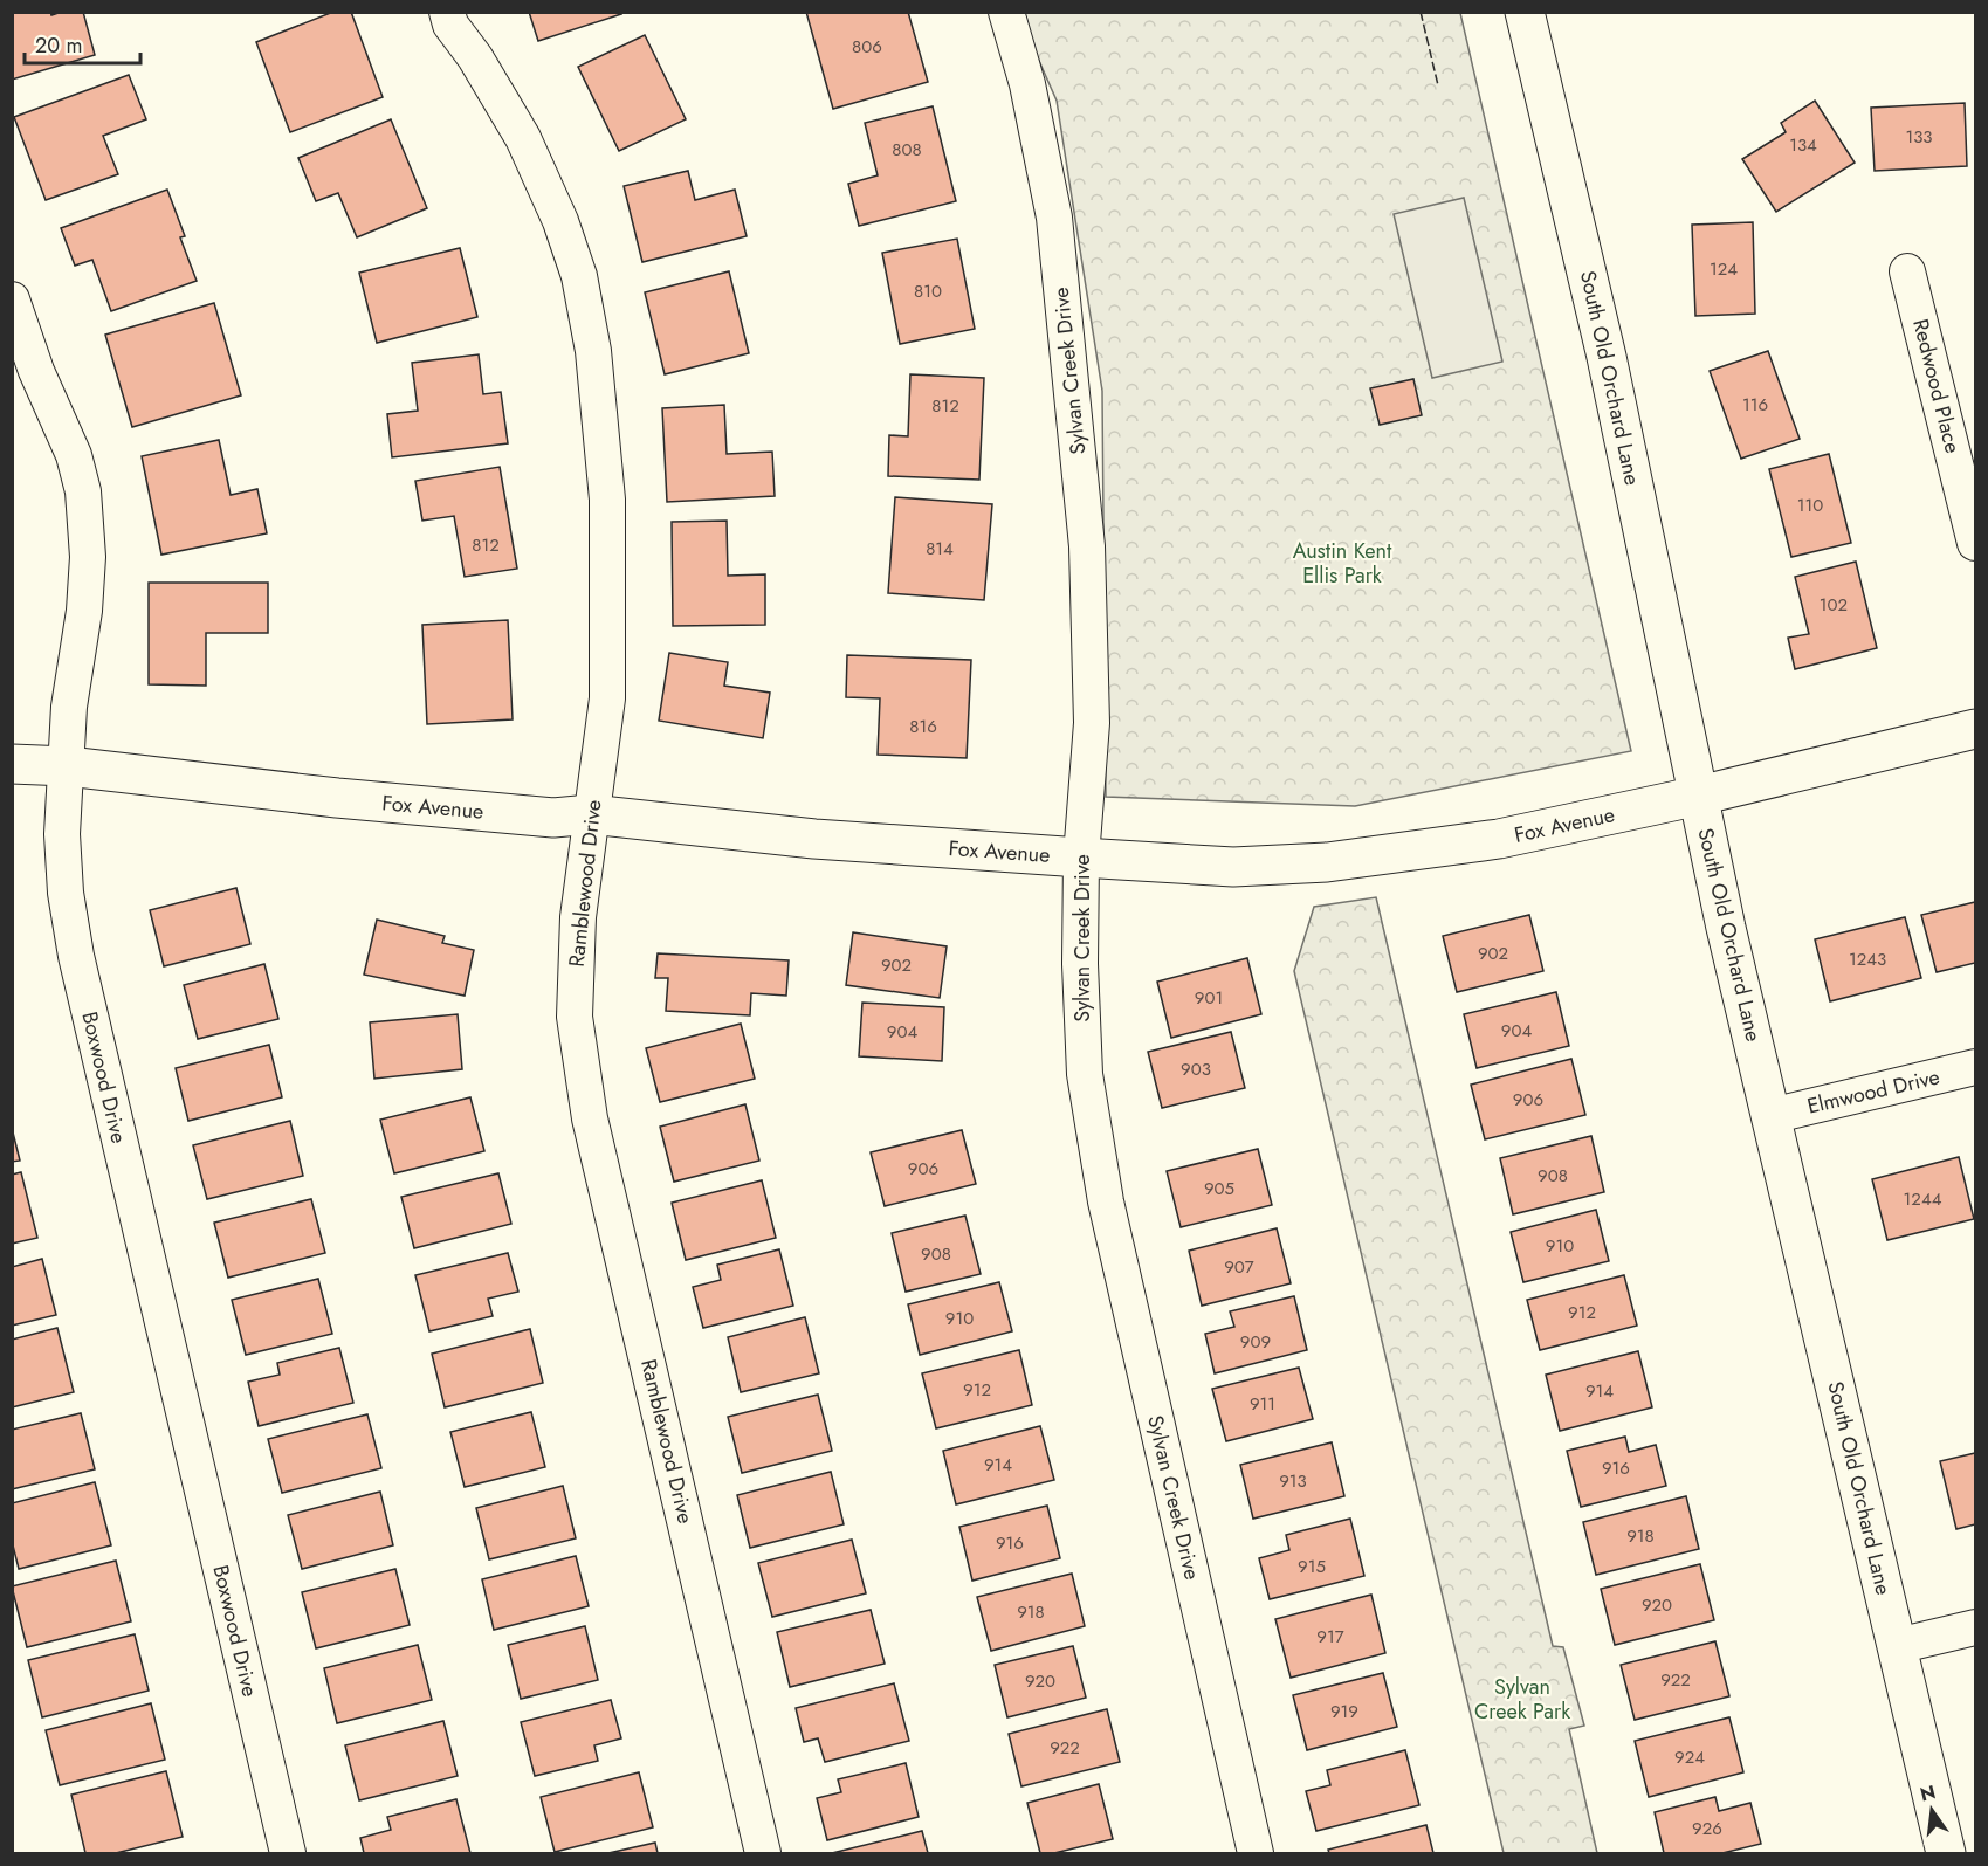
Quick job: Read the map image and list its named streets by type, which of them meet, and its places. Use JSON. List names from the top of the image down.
{
  "streets": {
    "main road": ["South Old Orchard Lane", "Fox Avenue"],
    "street": [
      "Sylvan Creek Drive",
      "Redwood Place",
      "Ramblewood Drive",
      "Boxwood Drive",
      "Elmwood Drive"
    ]
  },
  "crossings": [
    ["Sylvan Creek Drive", "Fox Avenue"],
    ["South Old Orchard Lane", "Fox Avenue"],
    ["South Old Orchard Lane", "Elmwood Drive"],
    ["Fox Avenue", "Ramblewood Drive"],
    ["Fox Avenue", "Boxwood Drive"]
  ],
  "parks": ["Austin Kent Ellis Park", "Sylvan Creek Park"],
  "house_numbers": [
    "806",
    "133",
    "134",
    "808",
    "124",
    "810",
    "116",
    "812",
    "110",
    "812",
    "814",
    "102",
    "816",
    "902",
    "1243",
    "902",
    "901",
    "904",
    "904",
    "903",
    "906",
    "906",
    "908",
    "905",
    "1244",
    "910",
    "908",
    "907",
    "912",
    "910",
    "909",
    "912",
    "914",
    "911",
    "914",
    "916",
    "913",
    "918",
    "916",
    "915",
    "920",
    "918",
    "917",
    "922",
    "920",
    "919",
    "922",
    "924",
    "926"
  ],
  "scale_bar": "20 m",
  "north": "top"
}
